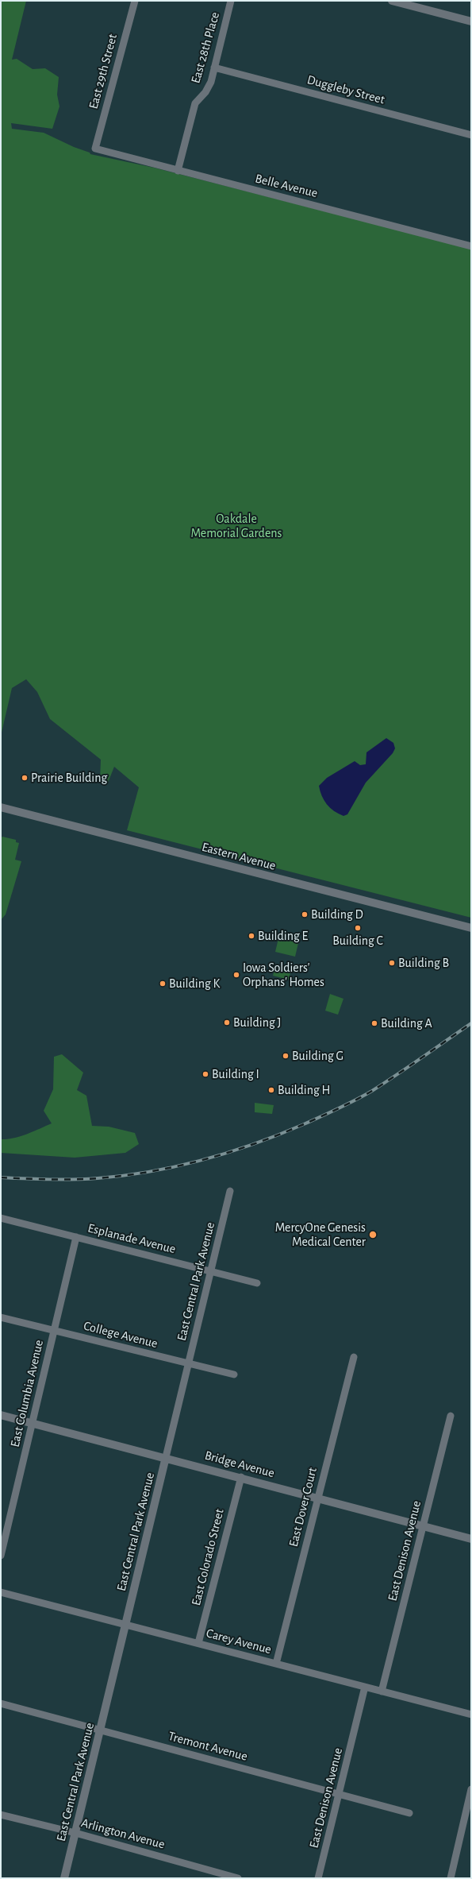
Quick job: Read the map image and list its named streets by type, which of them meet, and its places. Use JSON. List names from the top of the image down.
{
  "streets": {
    "street": [
      "East 28th Place",
      "East 29th Street",
      "Duggleby Street",
      "Belle Avenue",
      "Eastern Avenue",
      "Esplanade Avenue",
      "East Central Park Avenue",
      "College Avenue",
      "East Columbia Avenue",
      "Bridge Avenue",
      "East Dover Court",
      "East Denison Avenue",
      "East Colorado Street",
      "Carey Avenue",
      "Tremont Avenue",
      "Arlington Avenue"
    ]
  },
  "crossings": [
    ["East 28th Place", "Duggleby Street"],
    ["East 28th Place", "Belle Avenue"],
    ["East 29th Street", "Belle Avenue"],
    ["Esplanade Avenue", "East Central Park Avenue"],
    ["Esplanade Avenue", "East Columbia Avenue"],
    ["East Central Park Avenue", "College Avenue"],
    ["East Central Park Avenue", "Bridge Avenue"],
    ["East Central Park Avenue", "Carey Avenue"],
    ["East Central Park Avenue", "Tremont Avenue"],
    ["East Central Park Avenue", "Arlington Avenue"],
    ["College Avenue", "East Columbia Avenue"],
    ["East Columbia Avenue", "Bridge Avenue"],
    ["Bridge Avenue", "East Dover Court"],
    ["Bridge Avenue", "East Denison Avenue"],
    ["Bridge Avenue", "East Colorado Street"],
    ["East Dover Court", "Carey Avenue"],
    ["East Denison Avenue", "Carey Avenue"],
    ["East Denison Avenue", "Tremont Avenue"],
    ["East Colorado Street", "Carey Avenue"]
  ],
  "parks": ["Oakdale Memorial Gardens"],
  "places": [
    "Prairie Building",
    "Building D",
    "Building C",
    "Building E",
    "Building B",
    "Iowa Soldiers' Orphans' Homes",
    "Building K",
    "Building J",
    "Building A",
    "Building G",
    "Building I",
    "Building H",
    "MercyOne Genesis Medical Center"
  ]
}
